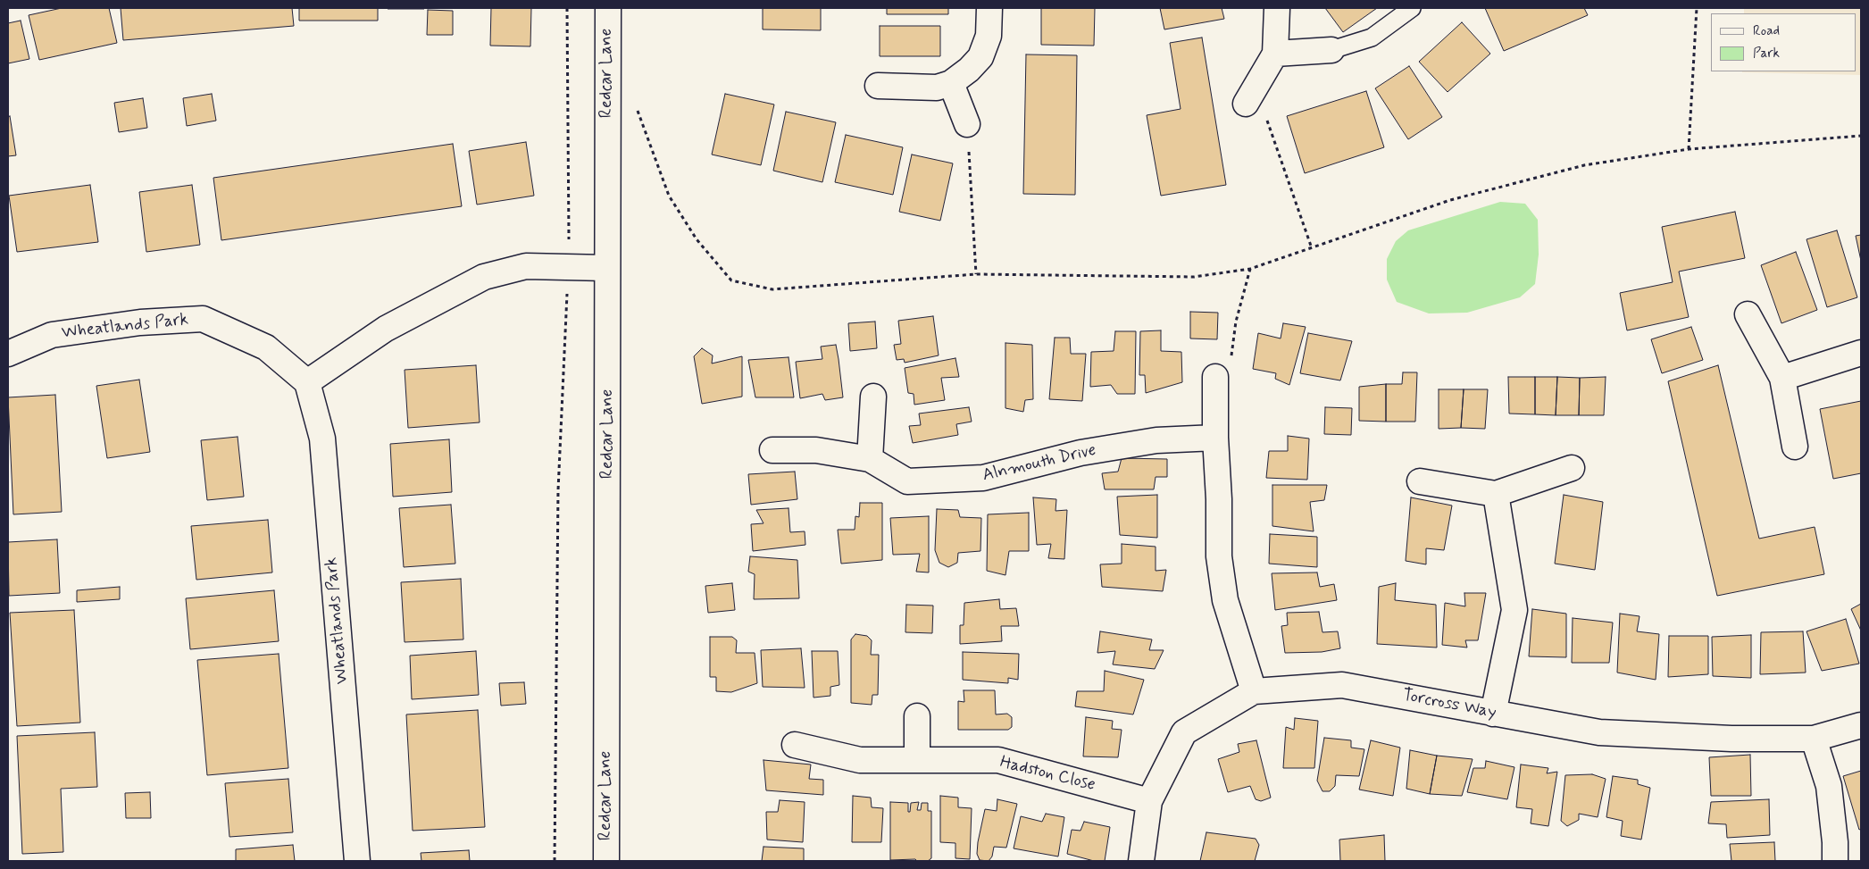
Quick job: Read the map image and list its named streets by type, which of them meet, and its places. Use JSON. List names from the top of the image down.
{
  "streets": {
    "street": [
      "Redcar Lane",
      "Wheatlands Park",
      "Alnmouth Drive",
      "Torcross Way",
      "Hadston Close"
    ]
  },
  "crossings": [
    ["Torcross Way", "Hadston Close"]
  ],
  "legend": ["Road", "Park"]
}
